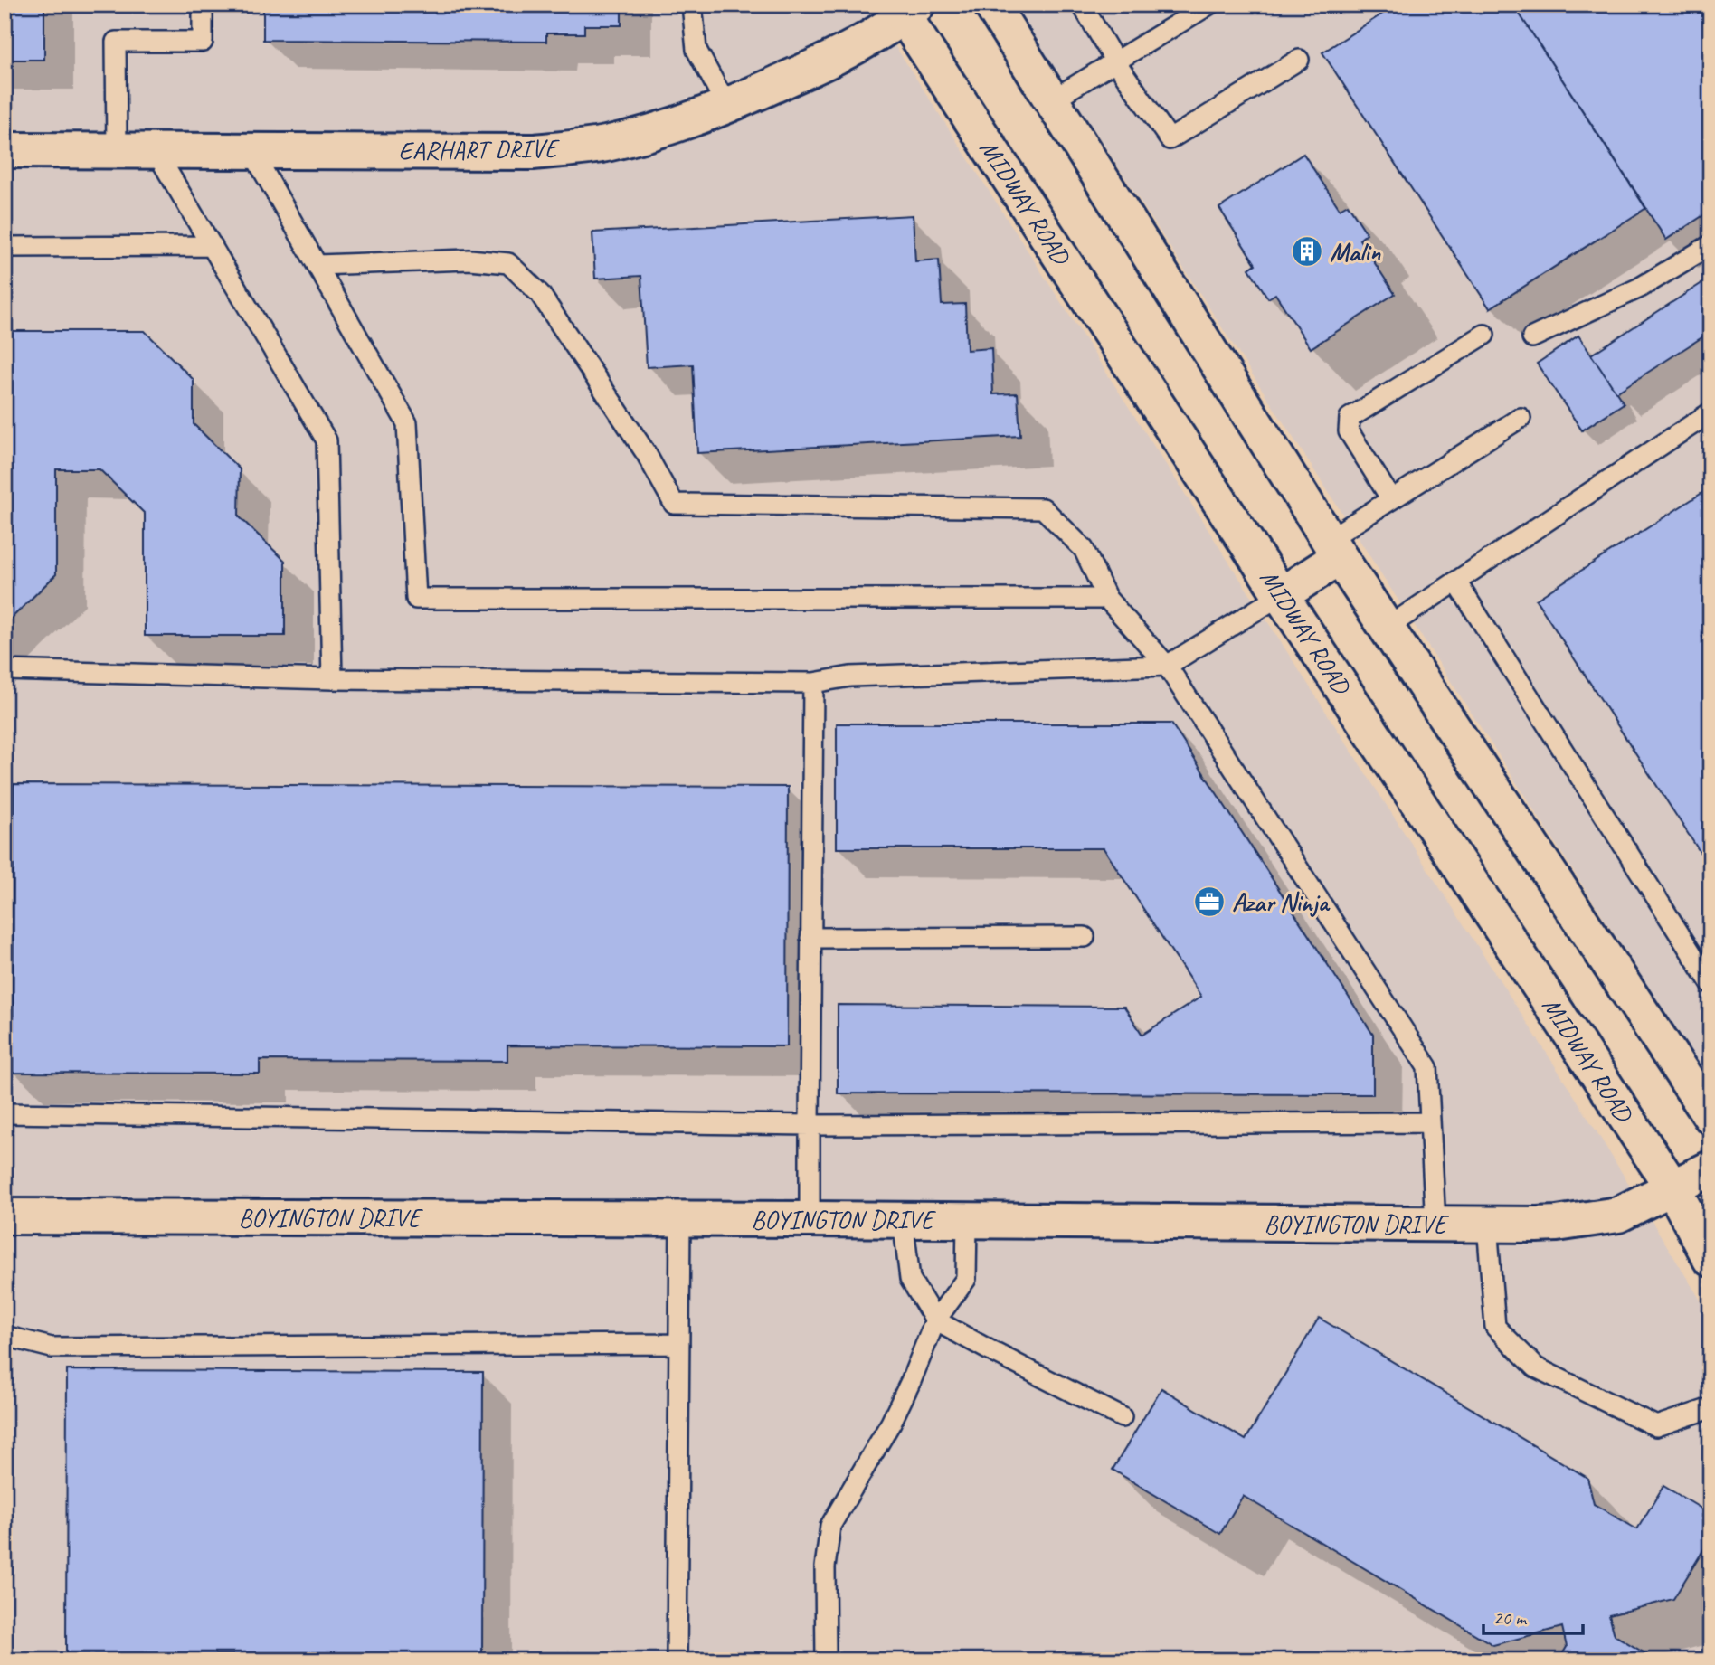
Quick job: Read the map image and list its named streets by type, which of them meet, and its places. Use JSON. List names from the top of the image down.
{
  "streets": {
    "main road": ["EARHART DRIVE", "MIDWAY ROAD", "BOYINGTON DRIVE"]
  },
  "crossings": [
    ["EARHART DRIVE", "MIDWAY ROAD"],
    ["MIDWAY ROAD", "BOYINGTON DRIVE"]
  ],
  "places": {
    "building": ["Malin"],
    "office": ["Azar Ninja"]
  },
  "scale_bar": "20 m"
}
